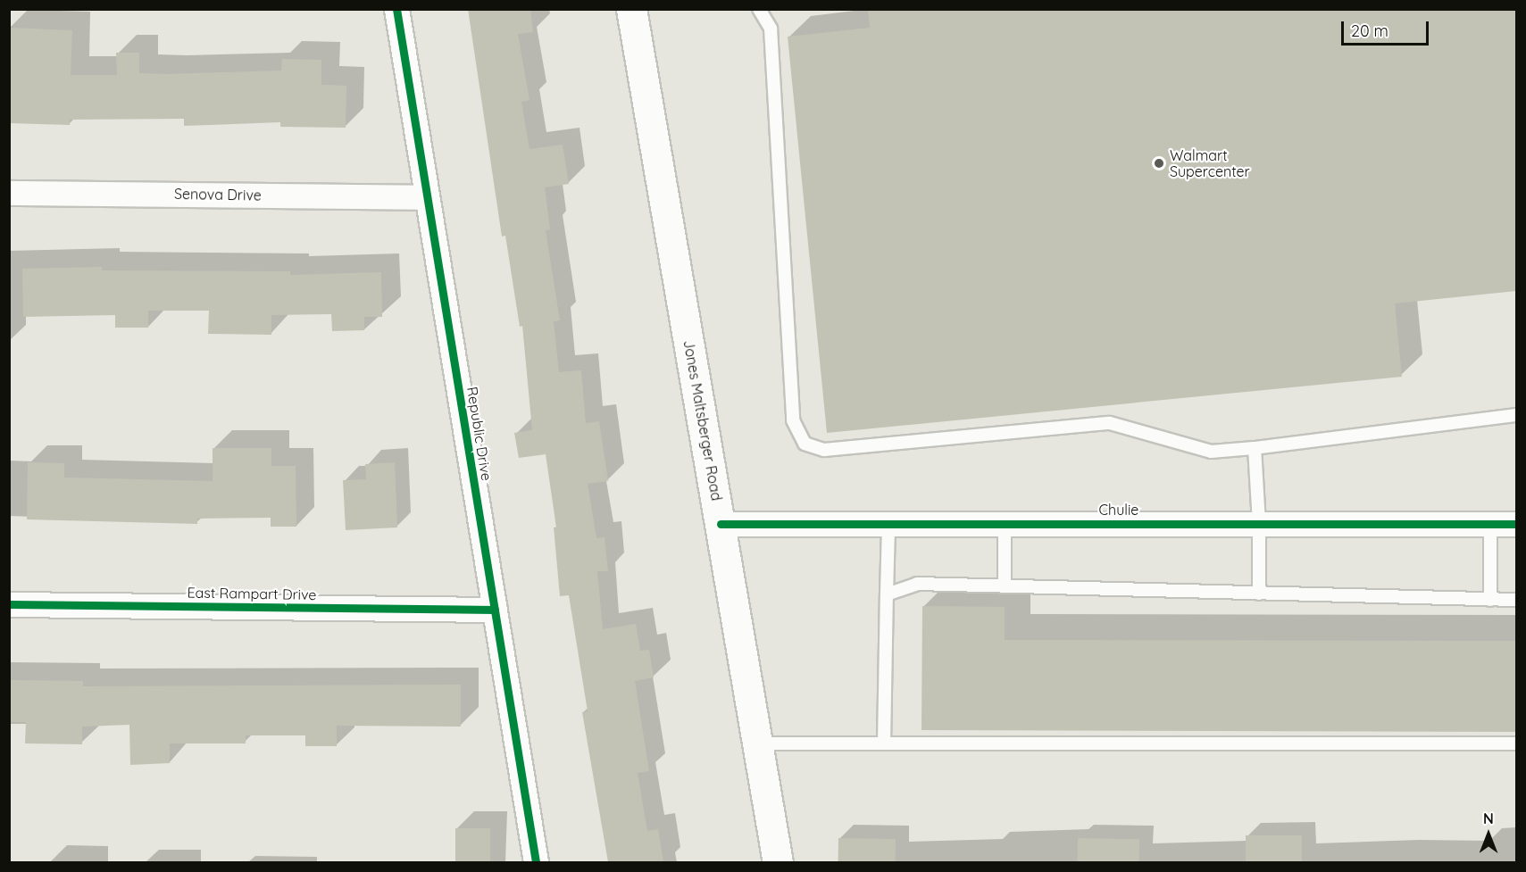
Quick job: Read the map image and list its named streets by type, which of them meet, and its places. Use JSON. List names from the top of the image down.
{
  "streets": {
    "main road": ["Jones Maltsberger Road"],
    "street": [
      "Senova Drive",
      "Republic Drive",
      "Chulie",
      "East Rampart Drive"
    ]
  },
  "crossings": [
    ["Senova Drive", "Republic Drive"],
    ["Jones Maltsberger Road", "Chulie"],
    ["Republic Drive", "East Rampart Drive"]
  ],
  "places": ["Walmart Supercenter"],
  "scale_bar": "20 m",
  "north": "top"
}
